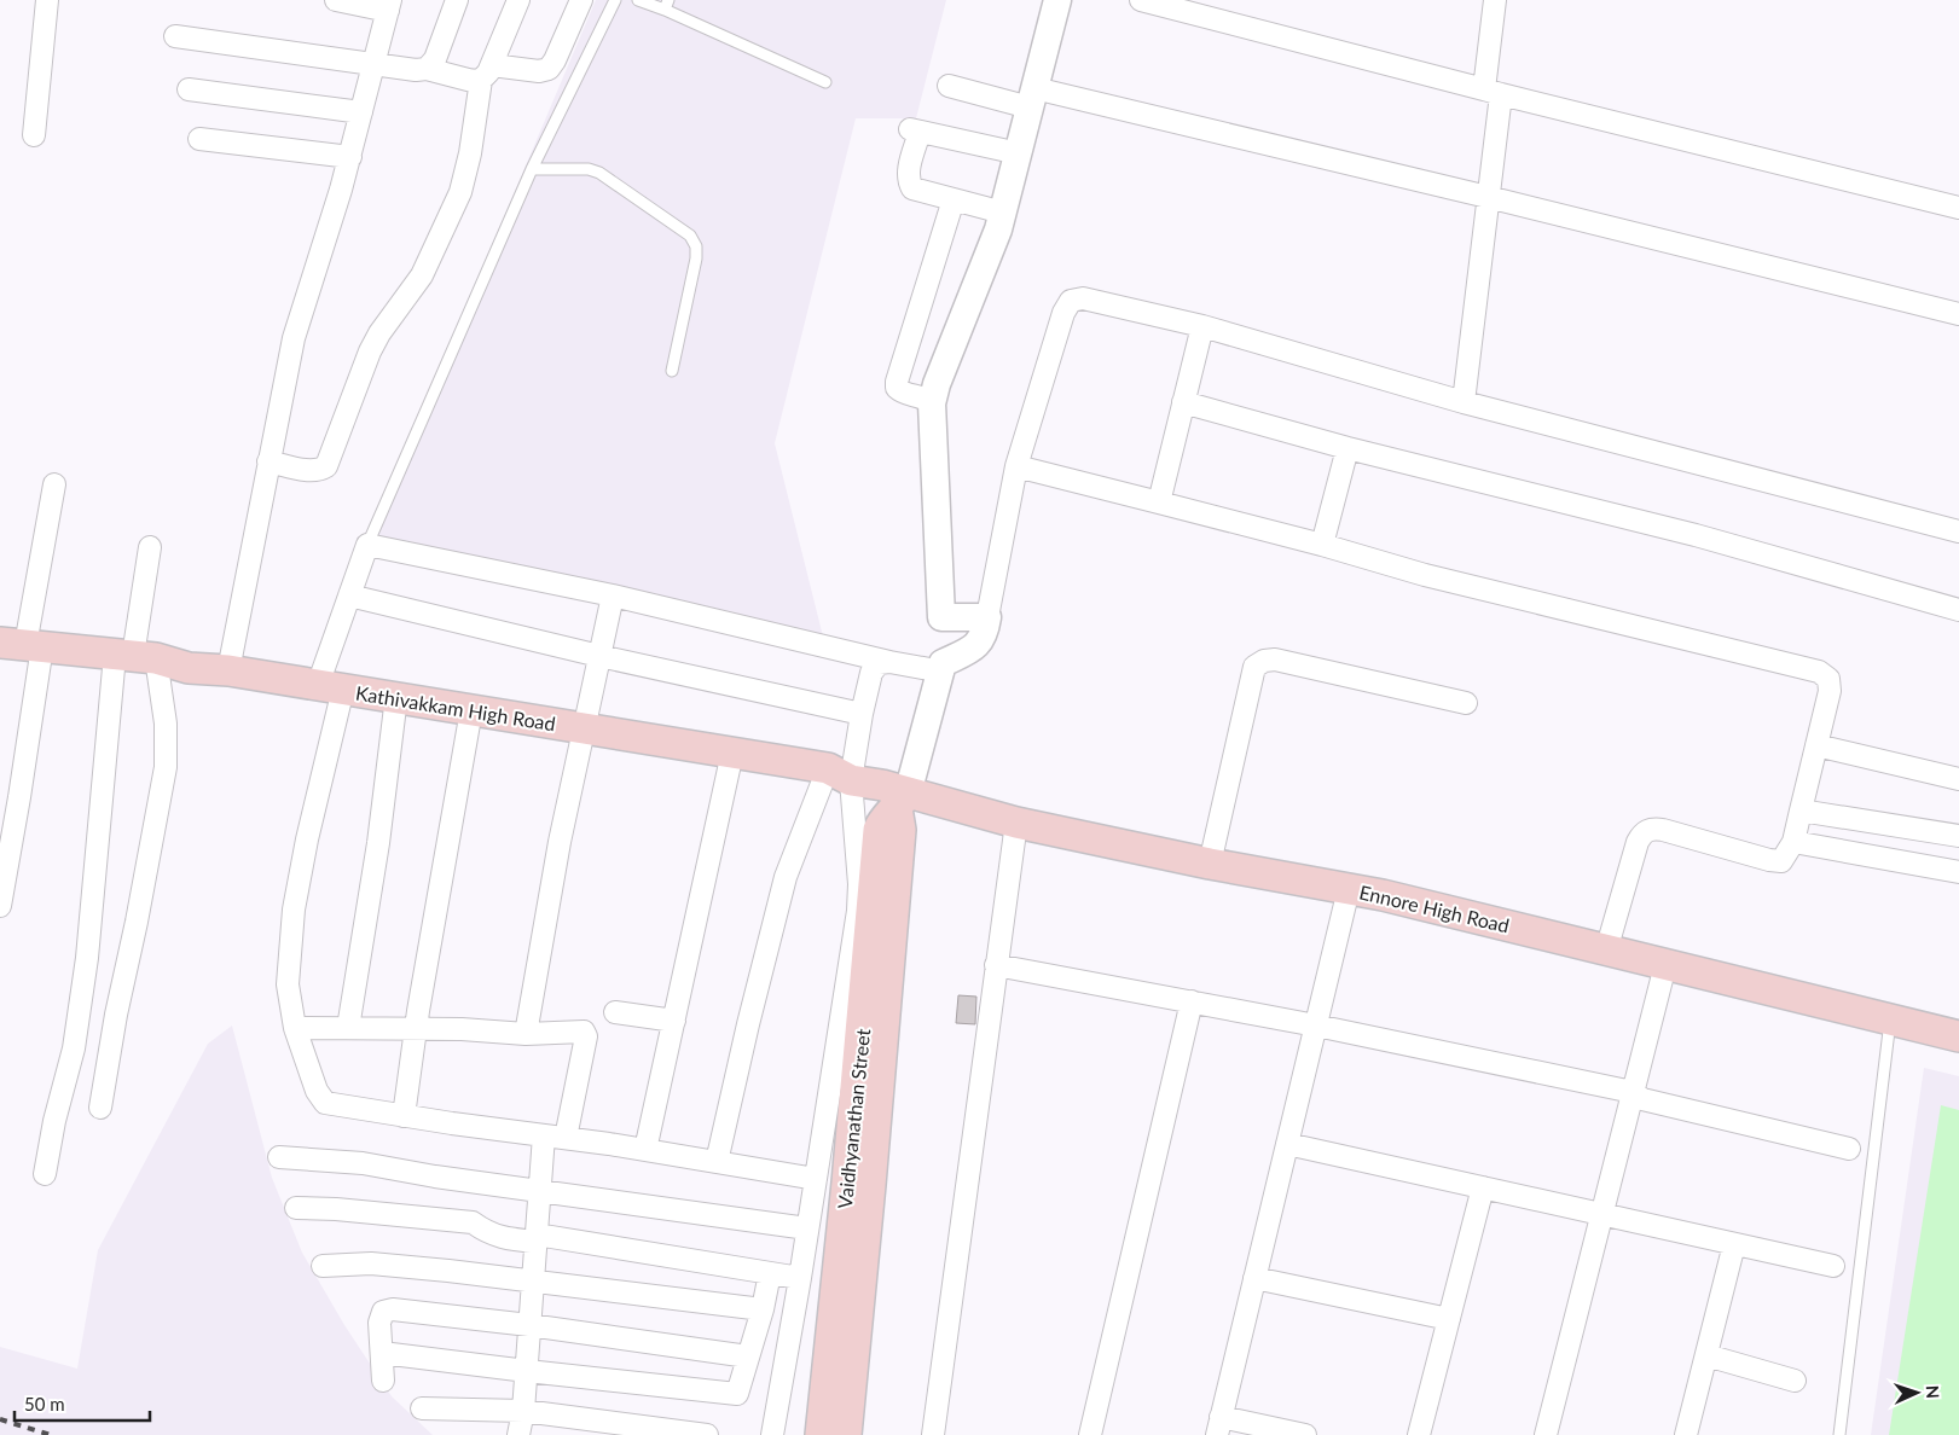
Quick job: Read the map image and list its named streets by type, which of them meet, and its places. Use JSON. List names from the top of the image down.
{
  "streets": {
    "main road": ["Kathivakkam High Road", "Ennore High Road", "Vaidhyanathan Street"]
  },
  "crossings": [
    ["Kathivakkam High Road", "Ennore High Road"],
    ["Kathivakkam High Road", "Vaidhyanathan Street"],
    ["Ennore High Road", "Vaidhyanathan Street"]
  ],
  "scale_bar": "50 m",
  "north": "right"
}
